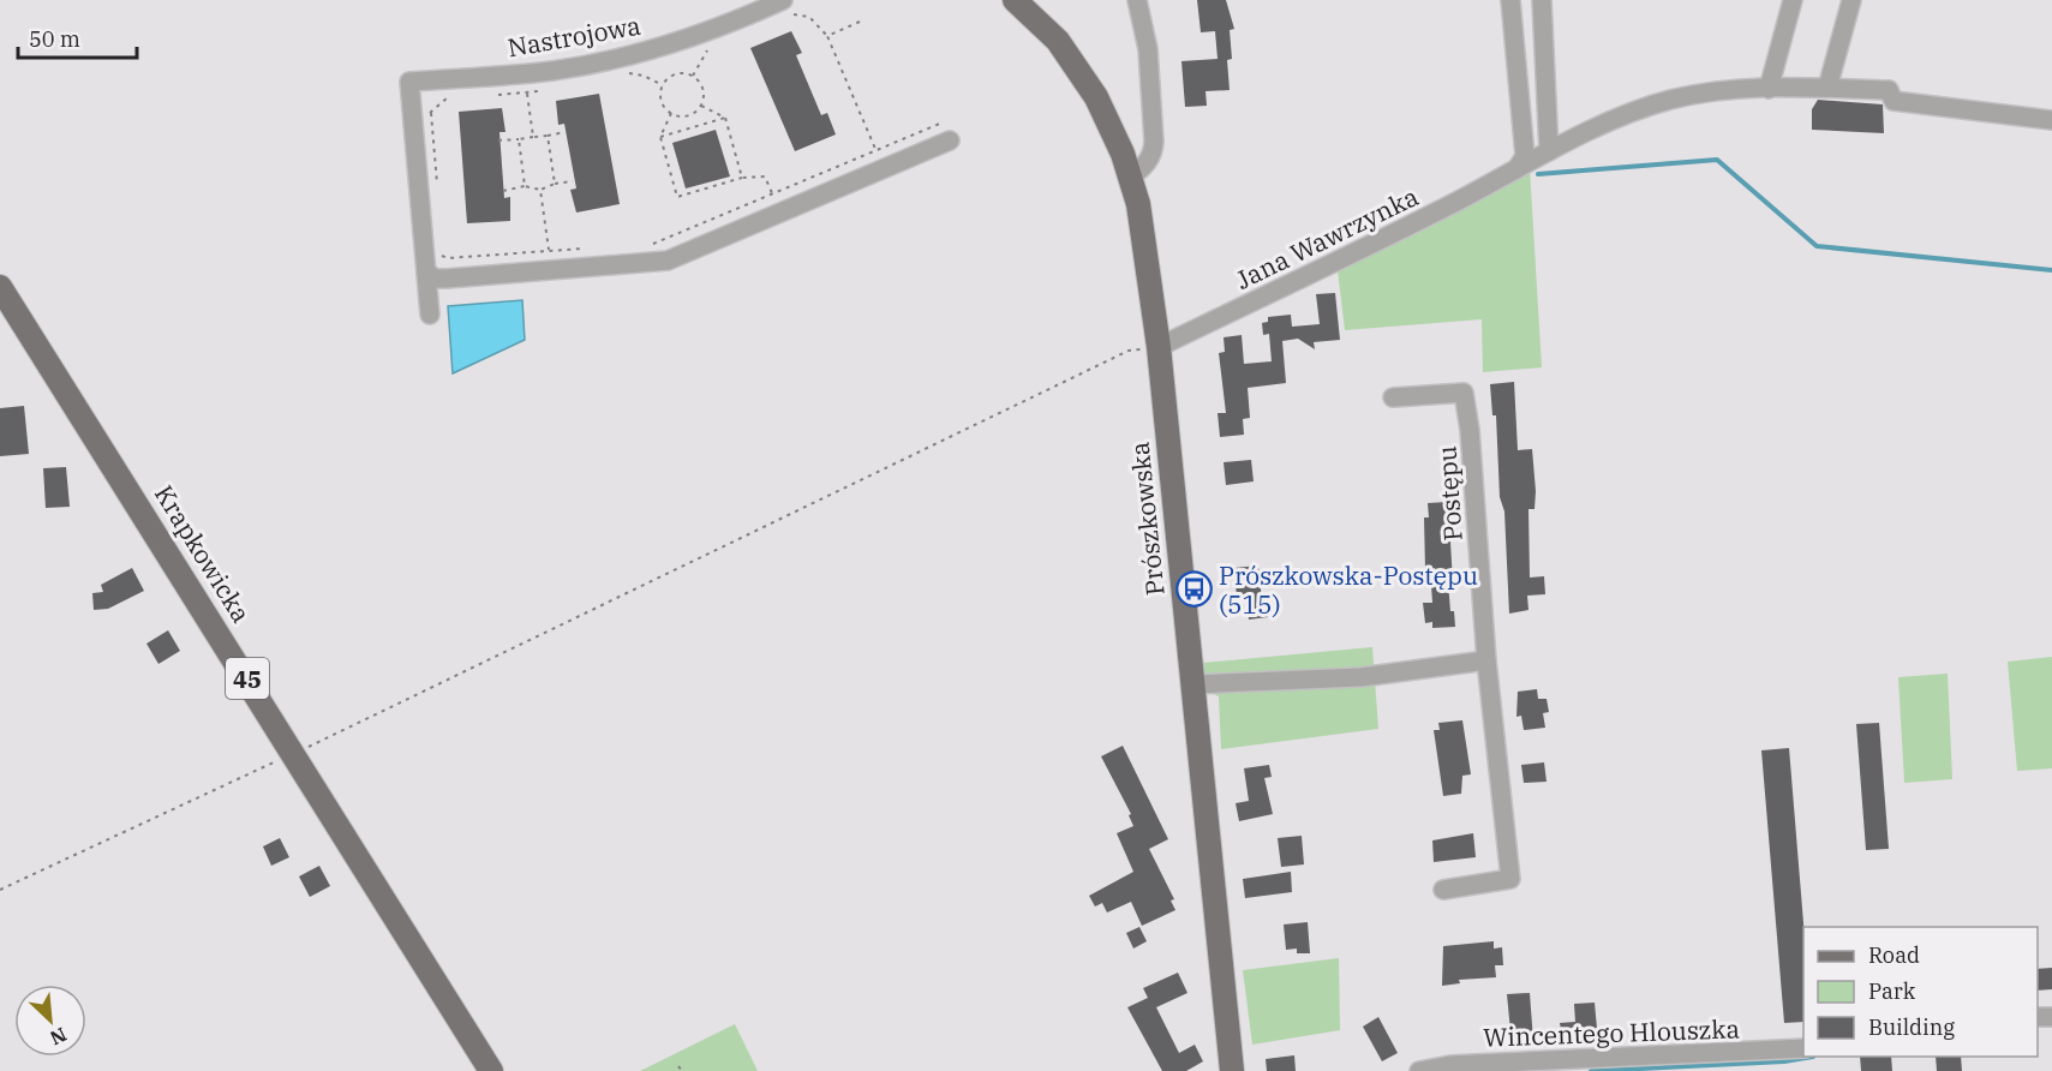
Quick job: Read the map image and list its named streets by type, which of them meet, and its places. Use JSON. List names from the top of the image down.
{
  "streets": {
    "main road": ["Prószkowska", "Krapkowicka", "45"],
    "street": [
      "Nastrojowa",
      "Jana Wawrzynka",
      "Postępu",
      "Wincentego Hlouszka"
    ]
  },
  "crossings": [
    ["Jana Wawrzynka", "Prószkowska"]
  ],
  "places": {
    "bus stop": ["Prószkowska-Postępu (515)"]
  },
  "legend": ["Road", "Park", "Building"],
  "scale_bar": "50 m",
  "north": "bottom right"
}
